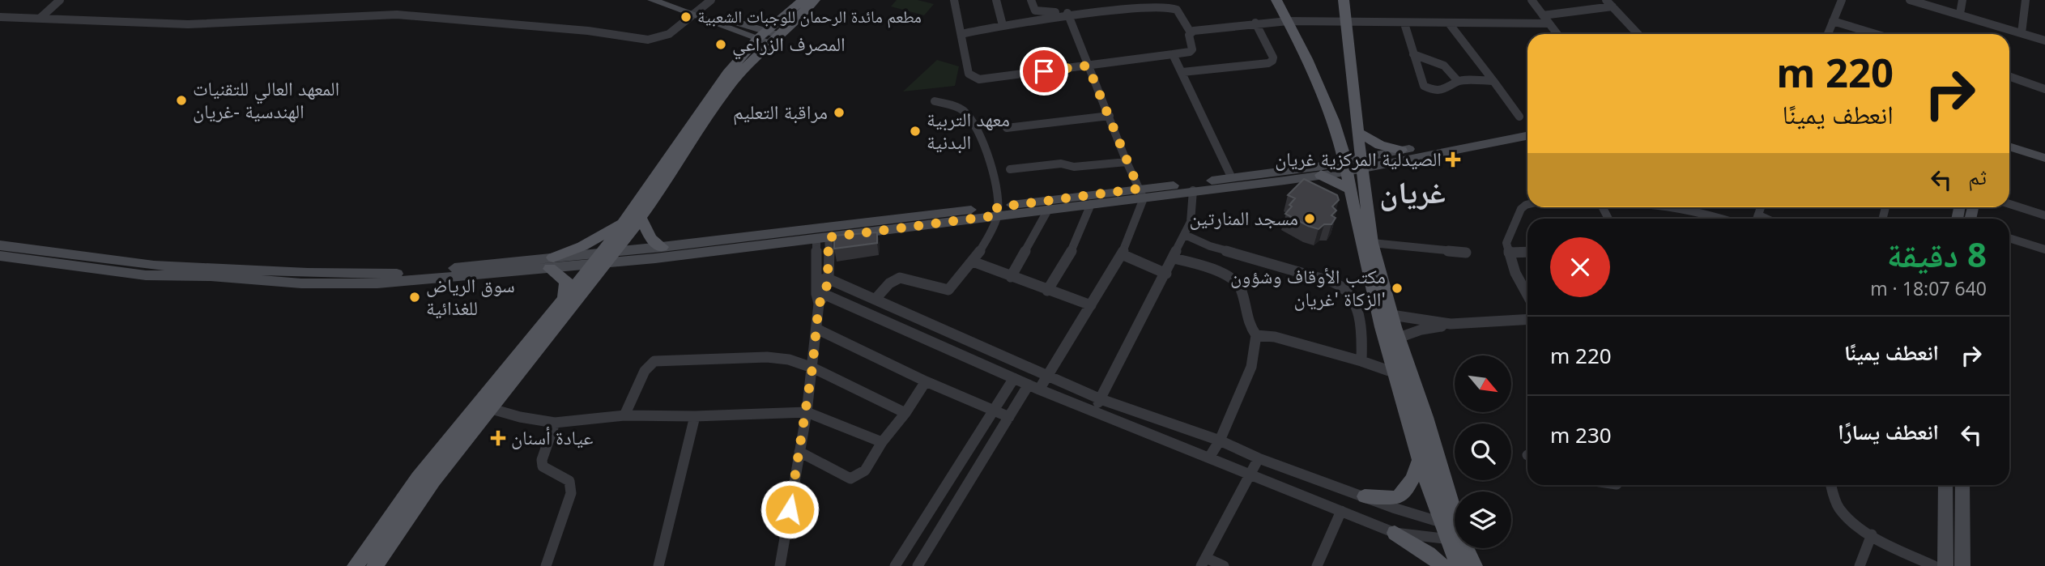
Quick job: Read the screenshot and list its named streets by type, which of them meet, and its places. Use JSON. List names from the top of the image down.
{
  "districts": ["غريان"],
  "places": {
    "other": [
      "مطعم مائدة الرحمان للوجبات الشعبية",
      "المصرف الزراعي",
      "المعهد العالي للتقنيات الهندسية -غريان",
      "مراقبة التعليم",
      "معهد التربية البدنية",
      "مسجد المنارتين",
      "مكتب الأوقاف وشؤون الزكاة 'غريان'",
      "سوق الرياض للغذائية"
    ],
    "health": ["الصيدلية المركزية غريان", "عيادة أسنان"]
  },
  "north": "bottom right",
  "page": {
    "turn": ["220 m", "انعطف يمينًا"],
    "then": "ثم",
    "heading": ["8 دقيقة", "640 m · 18:07"],
    "list": [
      {
        "name": "انعطف يمينًا",
        "value": "220 m"
      },
      {
        "name": "انعطف يسارًا",
        "value": "230 m"
      }
    ]
  }
}
